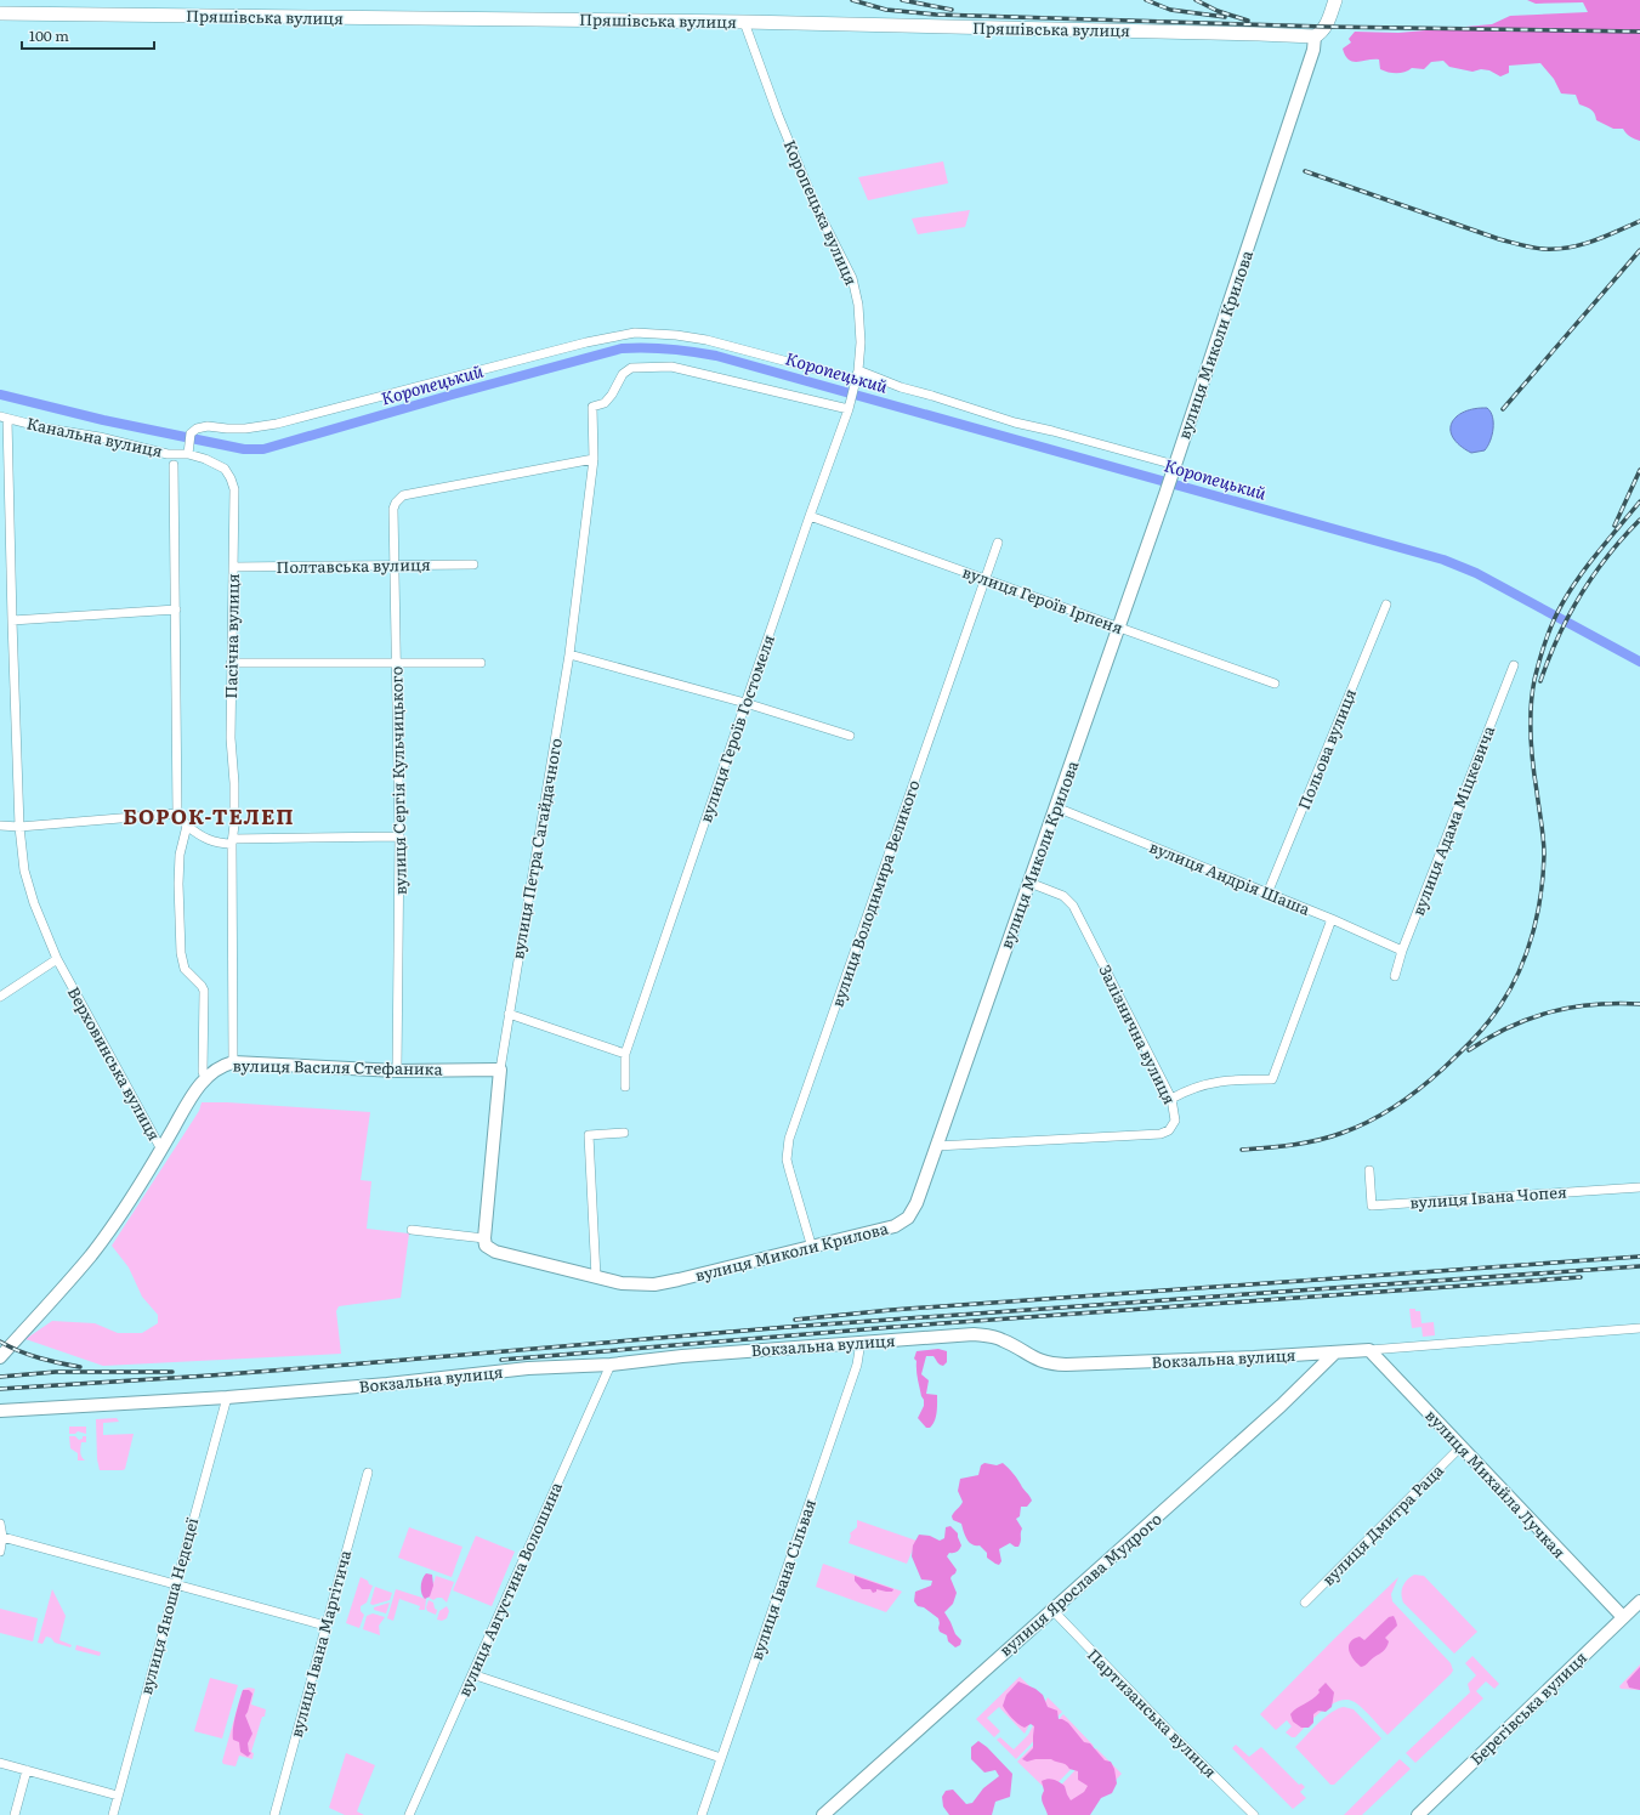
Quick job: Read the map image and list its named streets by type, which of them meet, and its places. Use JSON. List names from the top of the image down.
{
  "streets": {
    "main road": ["Пряшівська вулиця", "вулиця Миколи Крилова"],
    "street": [
      "Коропецька вулиця",
      "Канальна вулиця",
      "Полтавська вулиця",
      "вулиця Героїв Ірпеня",
      "Пасічна вулиця",
      "вулиця Героїв Гостомеля",
      "Польова вулиця",
      "вулиця Сергія Кульчицького",
      "вулиця Адама Міцкевича",
      "вулиця Петра Сагайдачного",
      "вулиця Андрія Шаша",
      "вулиця Володимира Великого",
      "Залізнична вулиця",
      "Верховинська вулиця",
      "вулиця Василя Стефаника",
      "вулиця Івана Чопея",
      "Вокзальна вулиця",
      "вулиця Михайла Лучкая",
      "вулиця Дмитра Раца",
      "вулиця Івана Сільвая",
      "вулиця Ярослава Мудрого",
      "вулиця Августина Волошина",
      "вулиця Яноша Недецеї",
      "вулиця Івана Маргітича",
      "Берегівська вулиця",
      "Партизанська вулиця"
    ]
  },
  "crossings": [
    ["Пряшівська вулиця", "Коропецька вулиця"],
    ["Пряшівська вулиця", "вулиця Миколи Крилова"],
    ["Коропецька вулиця", "вулиця Героїв Гостомеля"],
    ["вулиця Миколи Крилова", "вулиця Героїв Ірпеня"],
    ["вулиця Миколи Крилова", "вулиця Петра Сагайдачного"],
    ["вулиця Миколи Крилова", "вулиця Андрія Шаша"],
    ["вулиця Миколи Крилова", "вулиця Володимира Великого"],
    ["вулиця Миколи Крилова", "Залізнична вулиця"],
    ["Канальна вулиця", "Пасічна вулиця"],
    ["Канальна вулиця", "Верховинська вулиця"],
    ["Полтавська вулиця", "Пасічна вулиця"],
    ["Полтавська вулиця", "вулиця Сергія Кульчицького"],
    ["вулиця Героїв Ірпеня", "вулиця Героїв Гостомеля"],
    ["вулиця Героїв Ірпеня", "вулиця Володимира Великого"],
    ["Пасічна вулиця", "вулиця Василя Стефаника"],
    ["вулиця Героїв Гостомеля", "вулиця Петра Сагайдачного"],
    ["Польова вулиця", "вулиця Андрія Шаша"],
    ["вулиця Сергія Кульчицького", "вулиця Петра Сагайдачного"],
    ["вулиця Сергія Кульчицького", "вулиця Василя Стефаника"],
    ["вулиця Адама Міцкевича", "вулиця Андрія Шаша"],
    ["вулиця Петра Сагайдачного", "вулиця Василя Стефаника"],
    ["Верховинська вулиця", "вулиця Василя Стефаника"],
    ["Вокзальна вулиця", "вулиця Михайла Лучкая"],
    ["Вокзальна вулиця", "вулиця Івана Сільвая"],
    ["Вокзальна вулиця", "вулиця Ярослава Мудрого"],
    ["Вокзальна вулиця", "вулиця Августина Волошина"],
    ["Вокзальна вулиця", "вулиця Яноша Недецеї"],
    ["вулиця Михайла Лучкая", "вулиця Дмитра Раца"],
    ["вулиця Михайла Лучкая", "Берегівська вулиця"],
    ["вулиця Ярослава Мудрого", "Партизанська вулиця"]
  ],
  "districts": ["БОРОК-ТЕЛЕП"],
  "water": ["Коропецький"],
  "scale_bar": "100 m"
}
